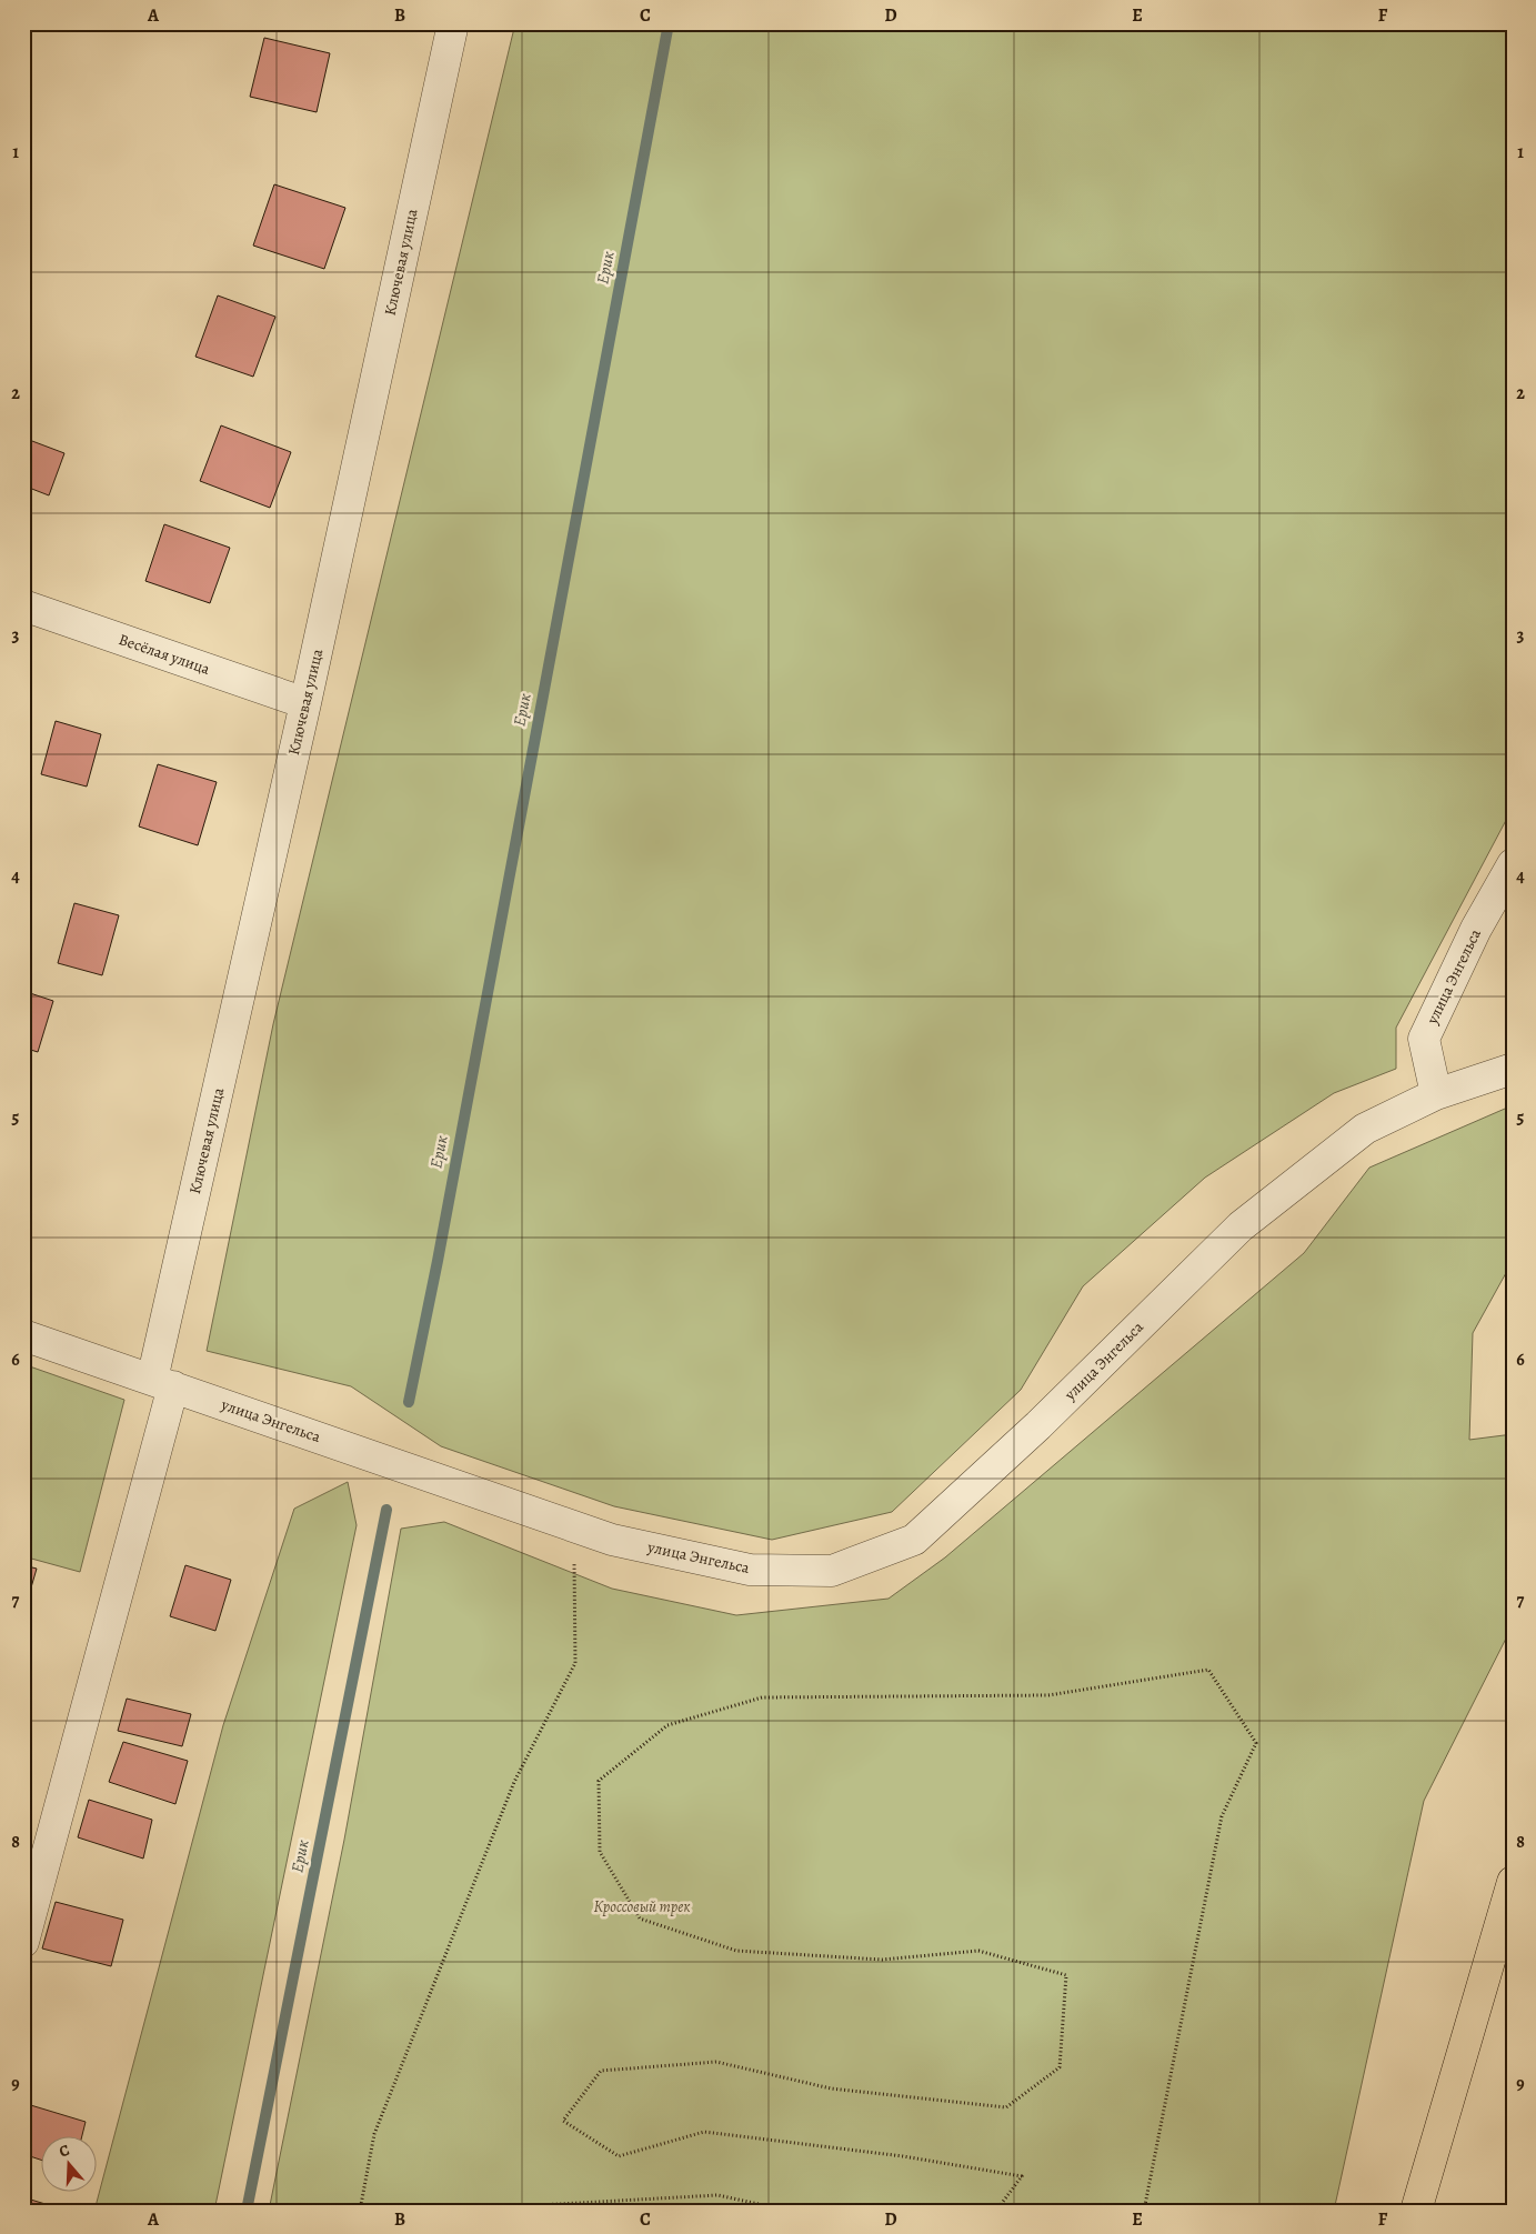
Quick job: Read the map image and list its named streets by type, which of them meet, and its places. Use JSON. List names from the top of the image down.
{
  "streets": {
    "street": ["Ключевая улица", "Весёлая улица", "улица Энгельса"]
  },
  "crossings": [
    ["Ключевая улица", "Весёлая улица"],
    ["Ключевая улица", "улица Энгельса"]
  ],
  "water": ["Ерик"],
  "parks": ["Кроссовый трек"],
  "north": "top",
  "grid": {
    "columns": [
      "A",
      "B",
      "C",
      "D",
      "E",
      "F"
    ],
    "rows": [
      "1",
      "2",
      "3",
      "4",
      "5",
      "6",
      "7",
      "8",
      "9"
    ]
  }
}
